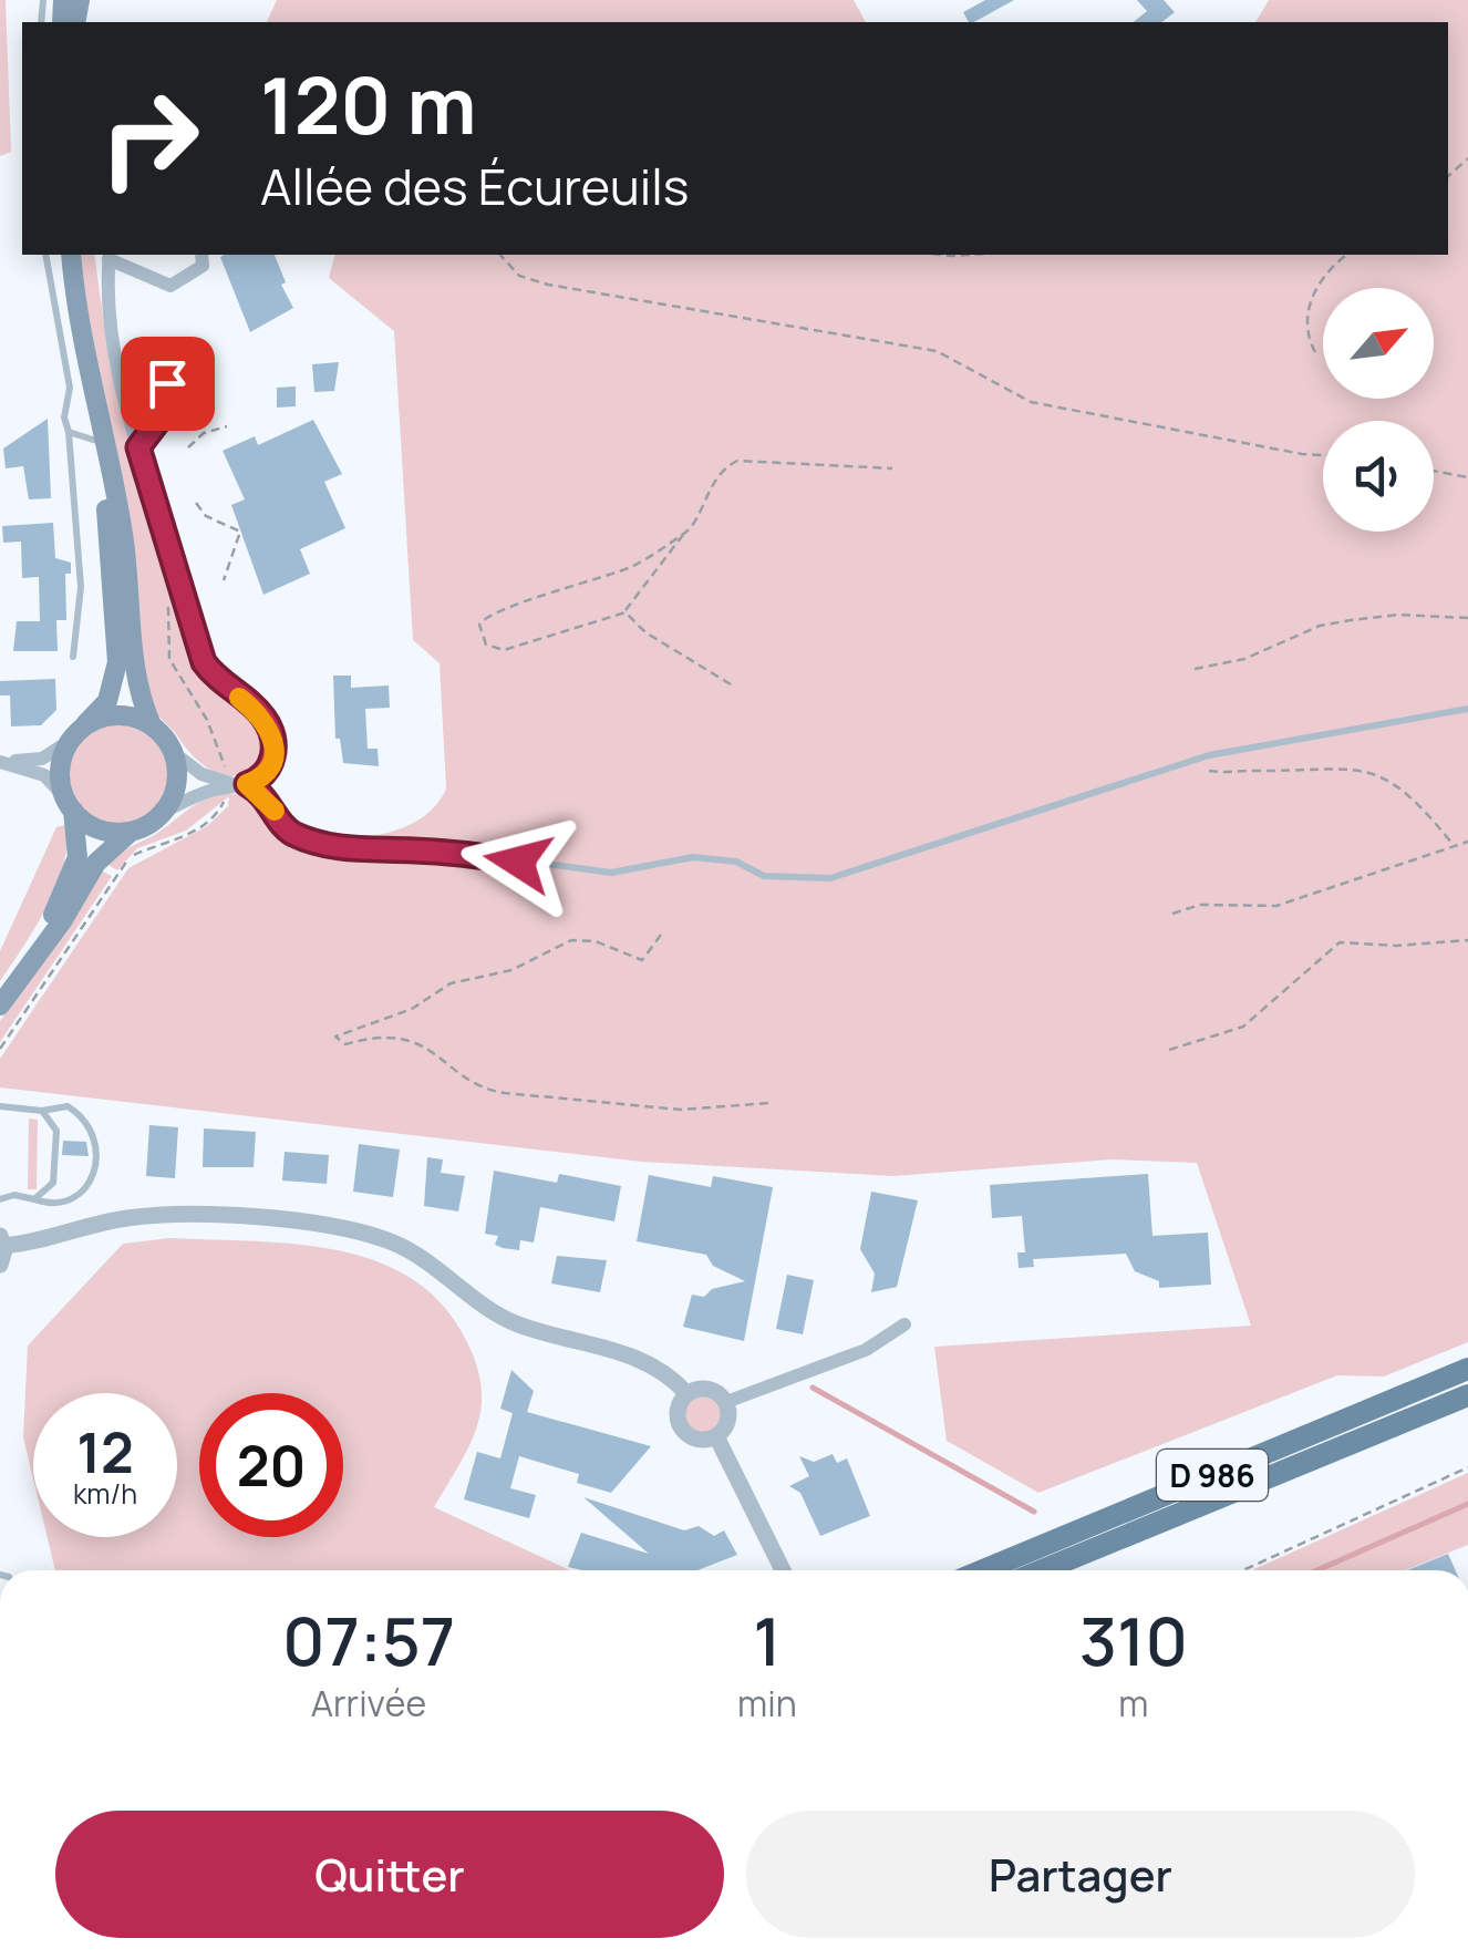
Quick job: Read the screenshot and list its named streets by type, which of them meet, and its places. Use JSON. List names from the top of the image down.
{
  "streets": {
    "main road": ["D 986"]
  },
  "north": "top right",
  "page": {
    "turn": ["120 m", "Allée des Écureuils"],
    "speed": "12 km/h",
    "limit": "20",
    "eta": [
      "07:57",
      "Arrivée",
      "1",
      "min",
      "310",
      "m"
    ],
    "buttons": ["Quitter", "Partager"]
  }
}
